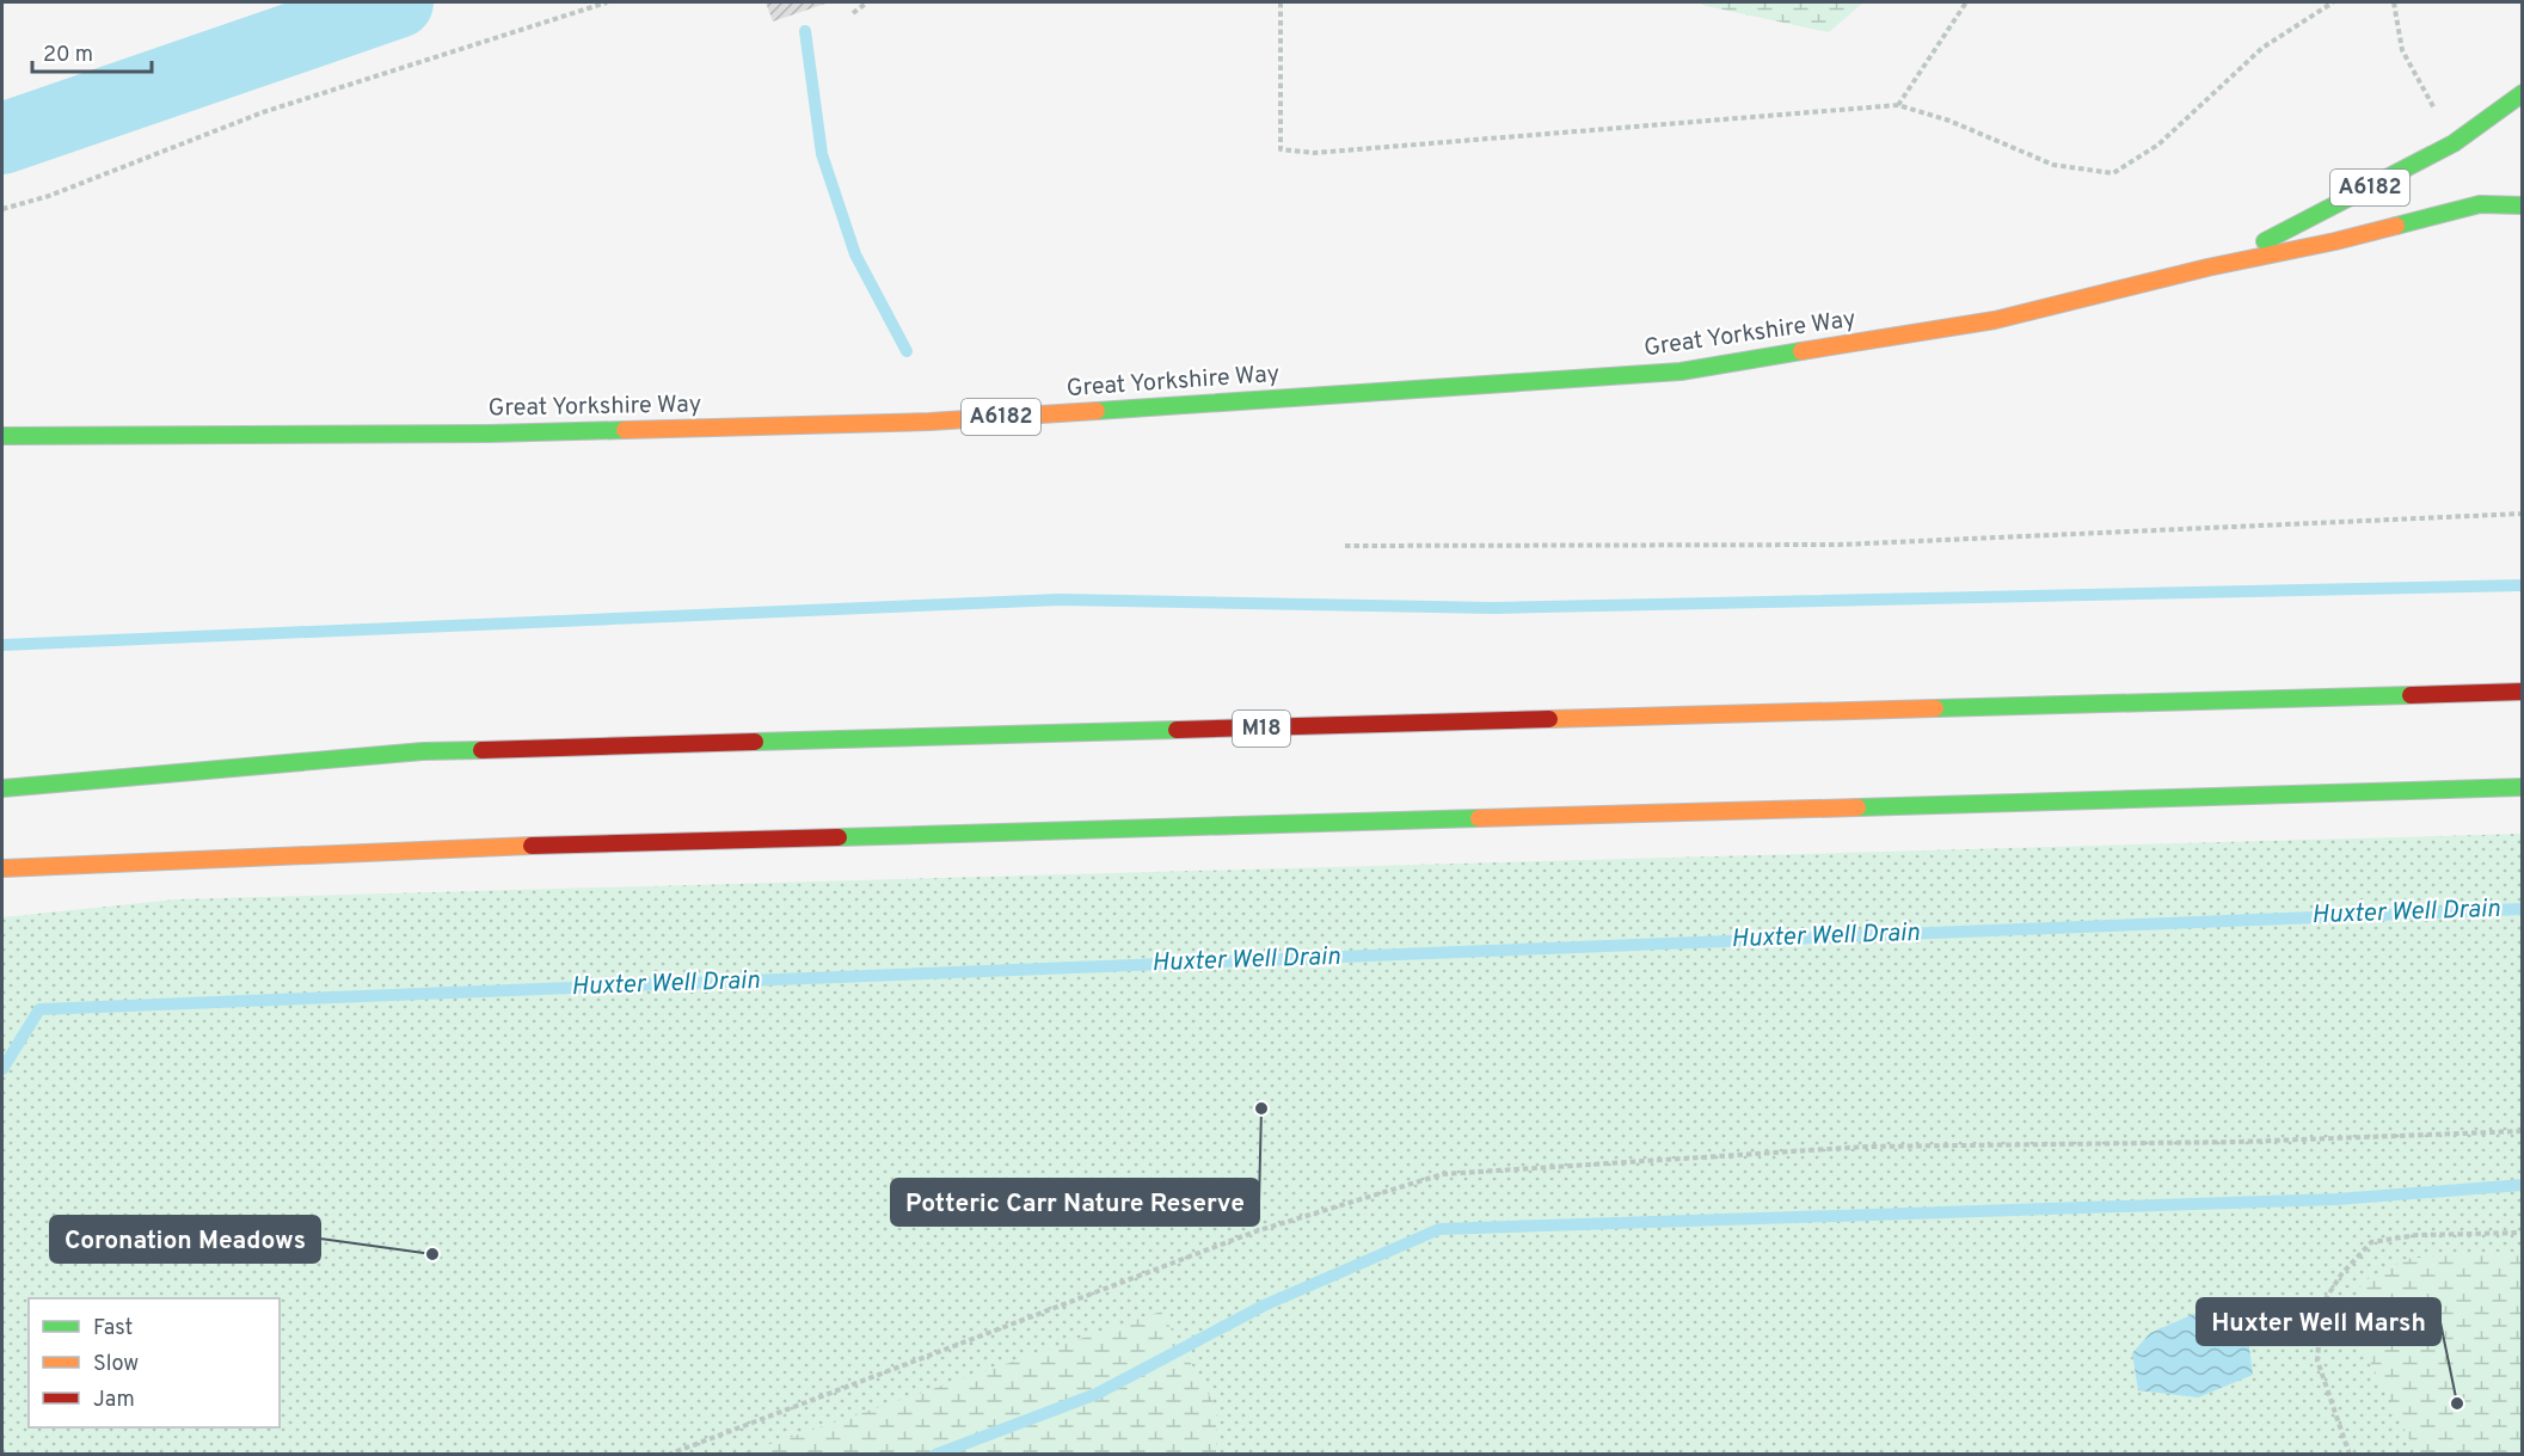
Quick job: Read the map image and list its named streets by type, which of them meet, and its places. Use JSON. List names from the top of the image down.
{
  "streets": {
    "highway": ["A6182", "Great Yorkshire Way", "M18"]
  },
  "water": ["Huxter Well Drain"],
  "places": ["Potteric Carr Nature Reserve", "Coronation Meadows", "Huxter Well Marsh"],
  "legend": ["Fast", "Slow", "Jam"],
  "scale_bar": "20 m"
}
